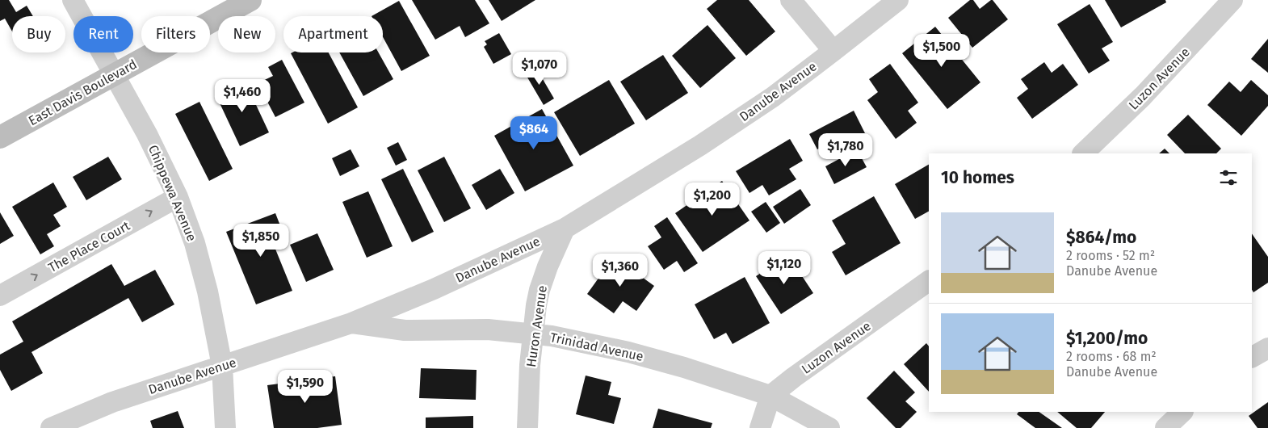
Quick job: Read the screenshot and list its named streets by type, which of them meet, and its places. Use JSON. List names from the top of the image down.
{
  "streets": {
    "street": [
      "Luzon Avenue",
      "Danube Avenue",
      "East Davis Boulevard",
      "Chippewa Avenue",
      "The Place Court",
      "Huron Avenue",
      "Trinidad Avenue"
    ]
  },
  "crossings": [
    ["Luzon Avenue", "Trinidad Avenue"],
    ["Danube Avenue", "Chippewa Avenue"],
    ["Danube Avenue", "Huron Avenue"],
    ["Danube Avenue", "Trinidad Avenue"],
    ["East Davis Boulevard", "Chippewa Avenue"],
    ["Chippewa Avenue", "The Place Court"],
    ["Huron Avenue", "Trinidad Avenue"]
  ],
  "one_way": ["The Place Court"],
  "page": {
    "chip": [
      "Buy",
      "Rent",
      "Filters",
      "New",
      "Apartment"
    ],
    "price": [
      "$1,500",
      "$1,070",
      "$1,460",
      "$864",
      "$1,780",
      "$1,200",
      "$1,850",
      "$1,120",
      "$1,360",
      "$1,590"
    ],
    "heading": "10 homes",
    "list": [
      {
        "name": "$864/mo",
        "note": "2 rooms · 52 m² · Danube Avenue"
      },
      {
        "name": "$1,200/mo",
        "note": "2 rooms · 68 m² · Danube Avenue"
      }
    ]
  }
}
